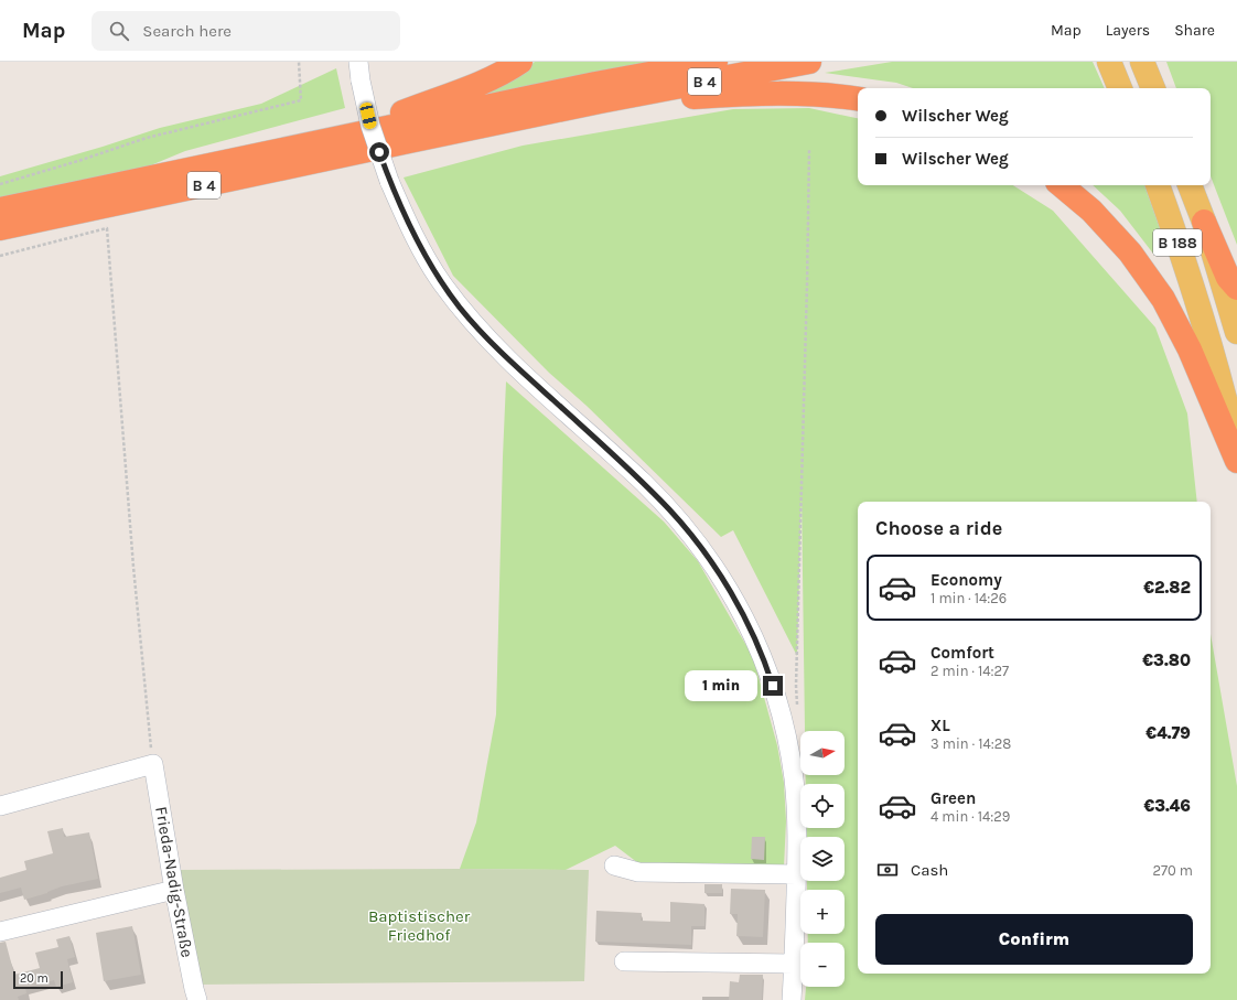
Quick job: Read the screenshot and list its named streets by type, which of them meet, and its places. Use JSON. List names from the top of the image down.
{
  "streets": {
    "highway": ["B 4"],
    "main road": ["B 188"],
    "street": ["Frieda-Nadig-Straße"]
  },
  "parks": ["Baptistischer Friedhof"],
  "scale_bar": "20 m",
  "north": "right",
  "page": {
    "header": "Map",
    "search": "Search here",
    "nav": ["Map", "Layers", "Share"],
    "banner": ["Wilscher Weg", "Wilscher Weg"],
    "heading": "Choose a ride",
    "list": [
      {
        "name": "Economy",
        "note": "1 min · 14:26",
        "value": "€2.82"
      },
      {
        "name": "Comfort",
        "note": "2 min · 14:27",
        "value": "€3.80"
      },
      {
        "name": "XL",
        "note": "3 min · 14:28",
        "value": "€4.79"
      },
      {
        "name": "Green",
        "note": "4 min · 14:29",
        "value": "€3.46"
      }
    ],
    "bubble": "1 min",
    "map_buttons": ["+", "−"],
    "pay": ["Cash", "270 m"],
    "buttons": "Confirm",
    "scale": "20 m"
  }
}
